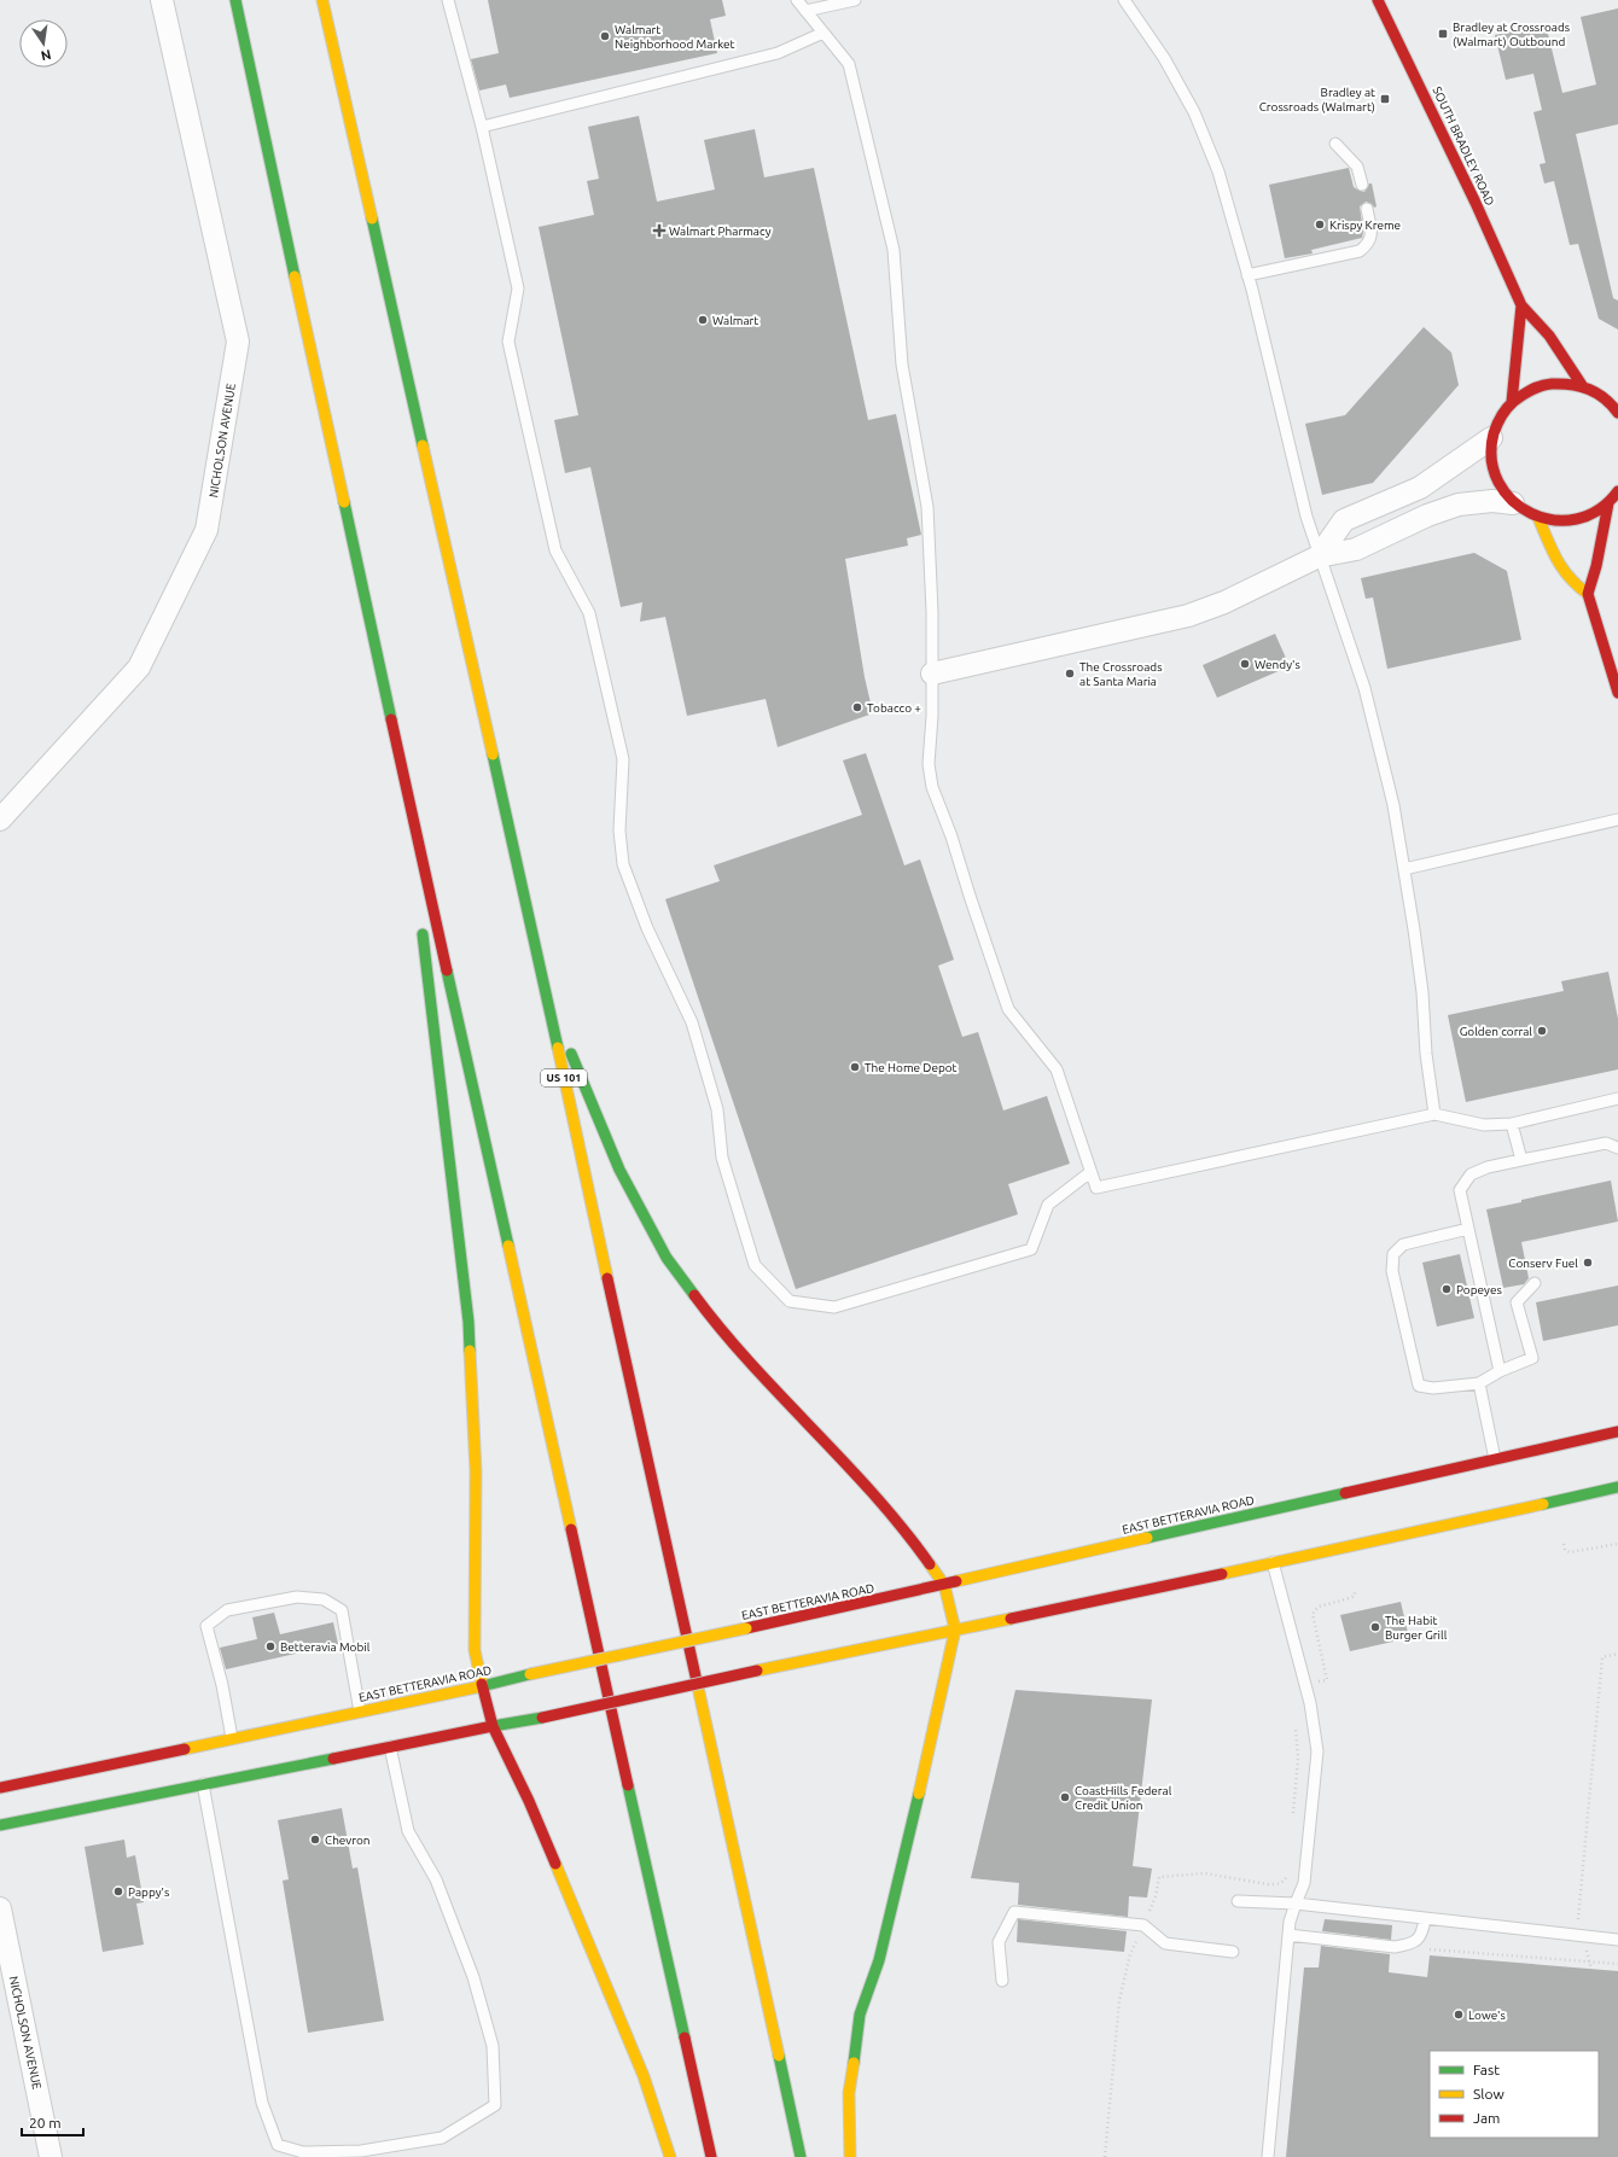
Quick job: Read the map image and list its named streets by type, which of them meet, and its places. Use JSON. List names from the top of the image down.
{
  "streets": {
    "main road": ["SOUTH BRADLEY ROAD", "US 101", "EAST BETTERAVIA ROAD"],
    "street": ["NICHOLSON AVENUE"]
  },
  "places": {
    "transit": ["Bradley at Crossroads (Walmart) Outbound", "Bradley at Crossroads (Walmart)"],
    "other": [
      "Walmart Neighborhood Market",
      "Krispy Kreme",
      "Walmart",
      "Wendy's",
      "The Crossroads at Santa Maria",
      "Tobacco +",
      "Golden corral",
      "The Home Depot",
      "Conserv Fuel",
      "Popeyes",
      "The Habit Burger Grill",
      "Betteravia Mobil",
      "CoastHills Federal Credit Union",
      "Chevron",
      "Pappy's",
      "Lowe's"
    ],
    "health": ["Walmart Pharmacy"]
  },
  "legend": ["Fast", "Slow", "Jam"],
  "scale_bar": "20 m",
  "north": "bottom"
}
